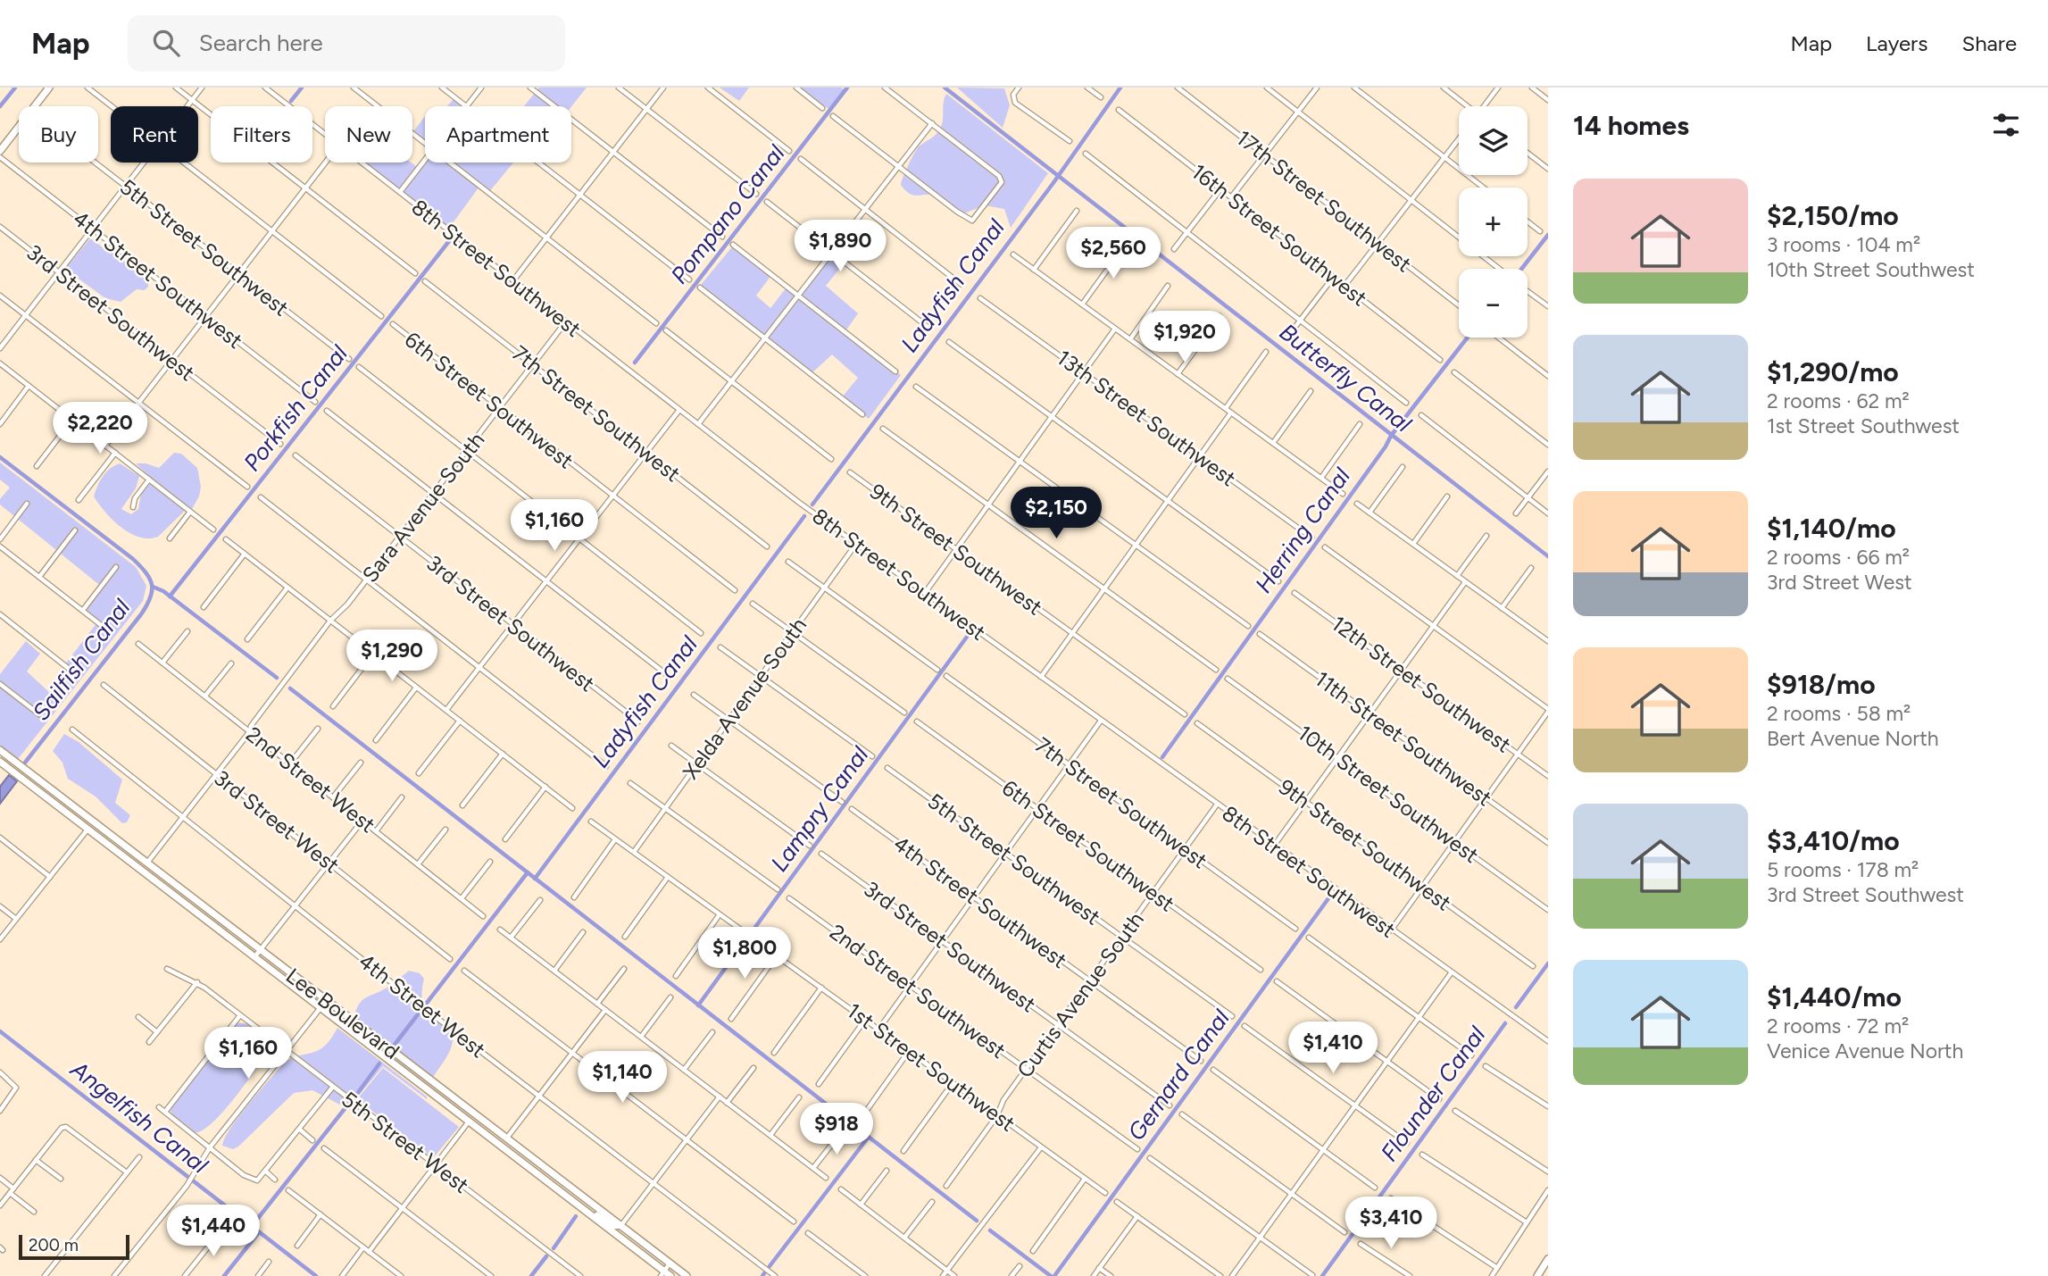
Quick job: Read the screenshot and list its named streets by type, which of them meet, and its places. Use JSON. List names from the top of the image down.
{
  "streets": {
    "main road": ["Lee Boulevard"],
    "street": [
      "17th Street Southwest",
      "16th Street Southwest",
      "5th Street Southwest",
      "8th Street Southwest",
      "4th Street Southwest",
      "3rd Street Southwest",
      "6th Street Southwest",
      "7th Street Southwest",
      "13th Street Southwest",
      "Sara Avenue South",
      "9th Street Southwest",
      "12th Street Southwest",
      "Xelda Avenue South",
      "11th Street Southwest",
      "2nd Street West",
      "10th Street Southwest",
      "3rd Street West",
      "2nd Street Southwest",
      "Curtis Avenue South",
      "4th Street West",
      "1st Street Southwest",
      "5th Street West"
    ]
  },
  "crossings": [
    ["5th Street Southwest", "Curtis Avenue South"],
    ["8th Street Southwest", "Sara Avenue South"],
    ["8th Street Southwest", "Xelda Avenue South"],
    ["8th Street Southwest", "Curtis Avenue South"],
    ["4th Street Southwest", "Curtis Avenue South"],
    ["3rd Street Southwest", "Sara Avenue South"],
    ["3rd Street Southwest", "Curtis Avenue South"],
    ["6th Street Southwest", "Sara Avenue South"],
    ["6th Street Southwest", "Curtis Avenue South"],
    ["7th Street Southwest", "Sara Avenue South"],
    ["7th Street Southwest", "Curtis Avenue South"],
    ["Sara Avenue South", "2nd Street West"],
    ["Sara Avenue South", "3rd Street West"],
    ["Sara Avenue South", "4th Street West"],
    ["Sara Avenue South", "Lee Boulevard"],
    ["2nd Street Southwest", "Curtis Avenue South"],
    ["Curtis Avenue South", "1st Street Southwest"]
  ],
  "water": [
    "Pompano Canal",
    "Ladyfish Canal",
    "Butterfly Canal",
    "Porkfish Canal",
    "Herring Canal",
    "Sailfish Canal",
    "Lampry Canal",
    "Gernard Canal",
    "Flounder Canal",
    "Angelfish Canal"
  ],
  "scale_bar": "200 m",
  "page": {
    "header": "Map",
    "search": "Search here",
    "nav": ["Map", "Layers", "Share"],
    "heading": "14 homes",
    "map_buttons": ["+", "−"],
    "chip": [
      "Buy",
      "Rent",
      "Filters",
      "New",
      "Apartment"
    ],
    "list": [
      {
        "name": "$2,150/mo",
        "note": "3 rooms · 104 m² · 10th Street Southwest"
      },
      {
        "name": "$1,290/mo",
        "note": "2 rooms · 62 m² · 1st Street Southwest"
      },
      {
        "name": "$1,140/mo",
        "note": "2 rooms · 66 m² · 3rd Street West"
      },
      {
        "name": "$918/mo",
        "note": "2 rooms · 58 m² · Bert Avenue North"
      },
      {
        "name": "$3,410/mo",
        "note": "5 rooms · 178 m² · 3rd Street Southwest"
      },
      {
        "name": "$1,440/mo",
        "note": "2 rooms · 72 m² · Venice Avenue North"
      }
    ],
    "price": [
      "$1,890",
      "$2,560",
      "$1,920",
      "$2,220",
      "$2,150",
      "$1,160",
      "$1,290",
      "$1,800",
      "$1,410",
      "$1,160",
      "$1,140",
      "$918",
      "$3,410",
      "$1,440"
    ],
    "scale": "200 m"
  }
}
